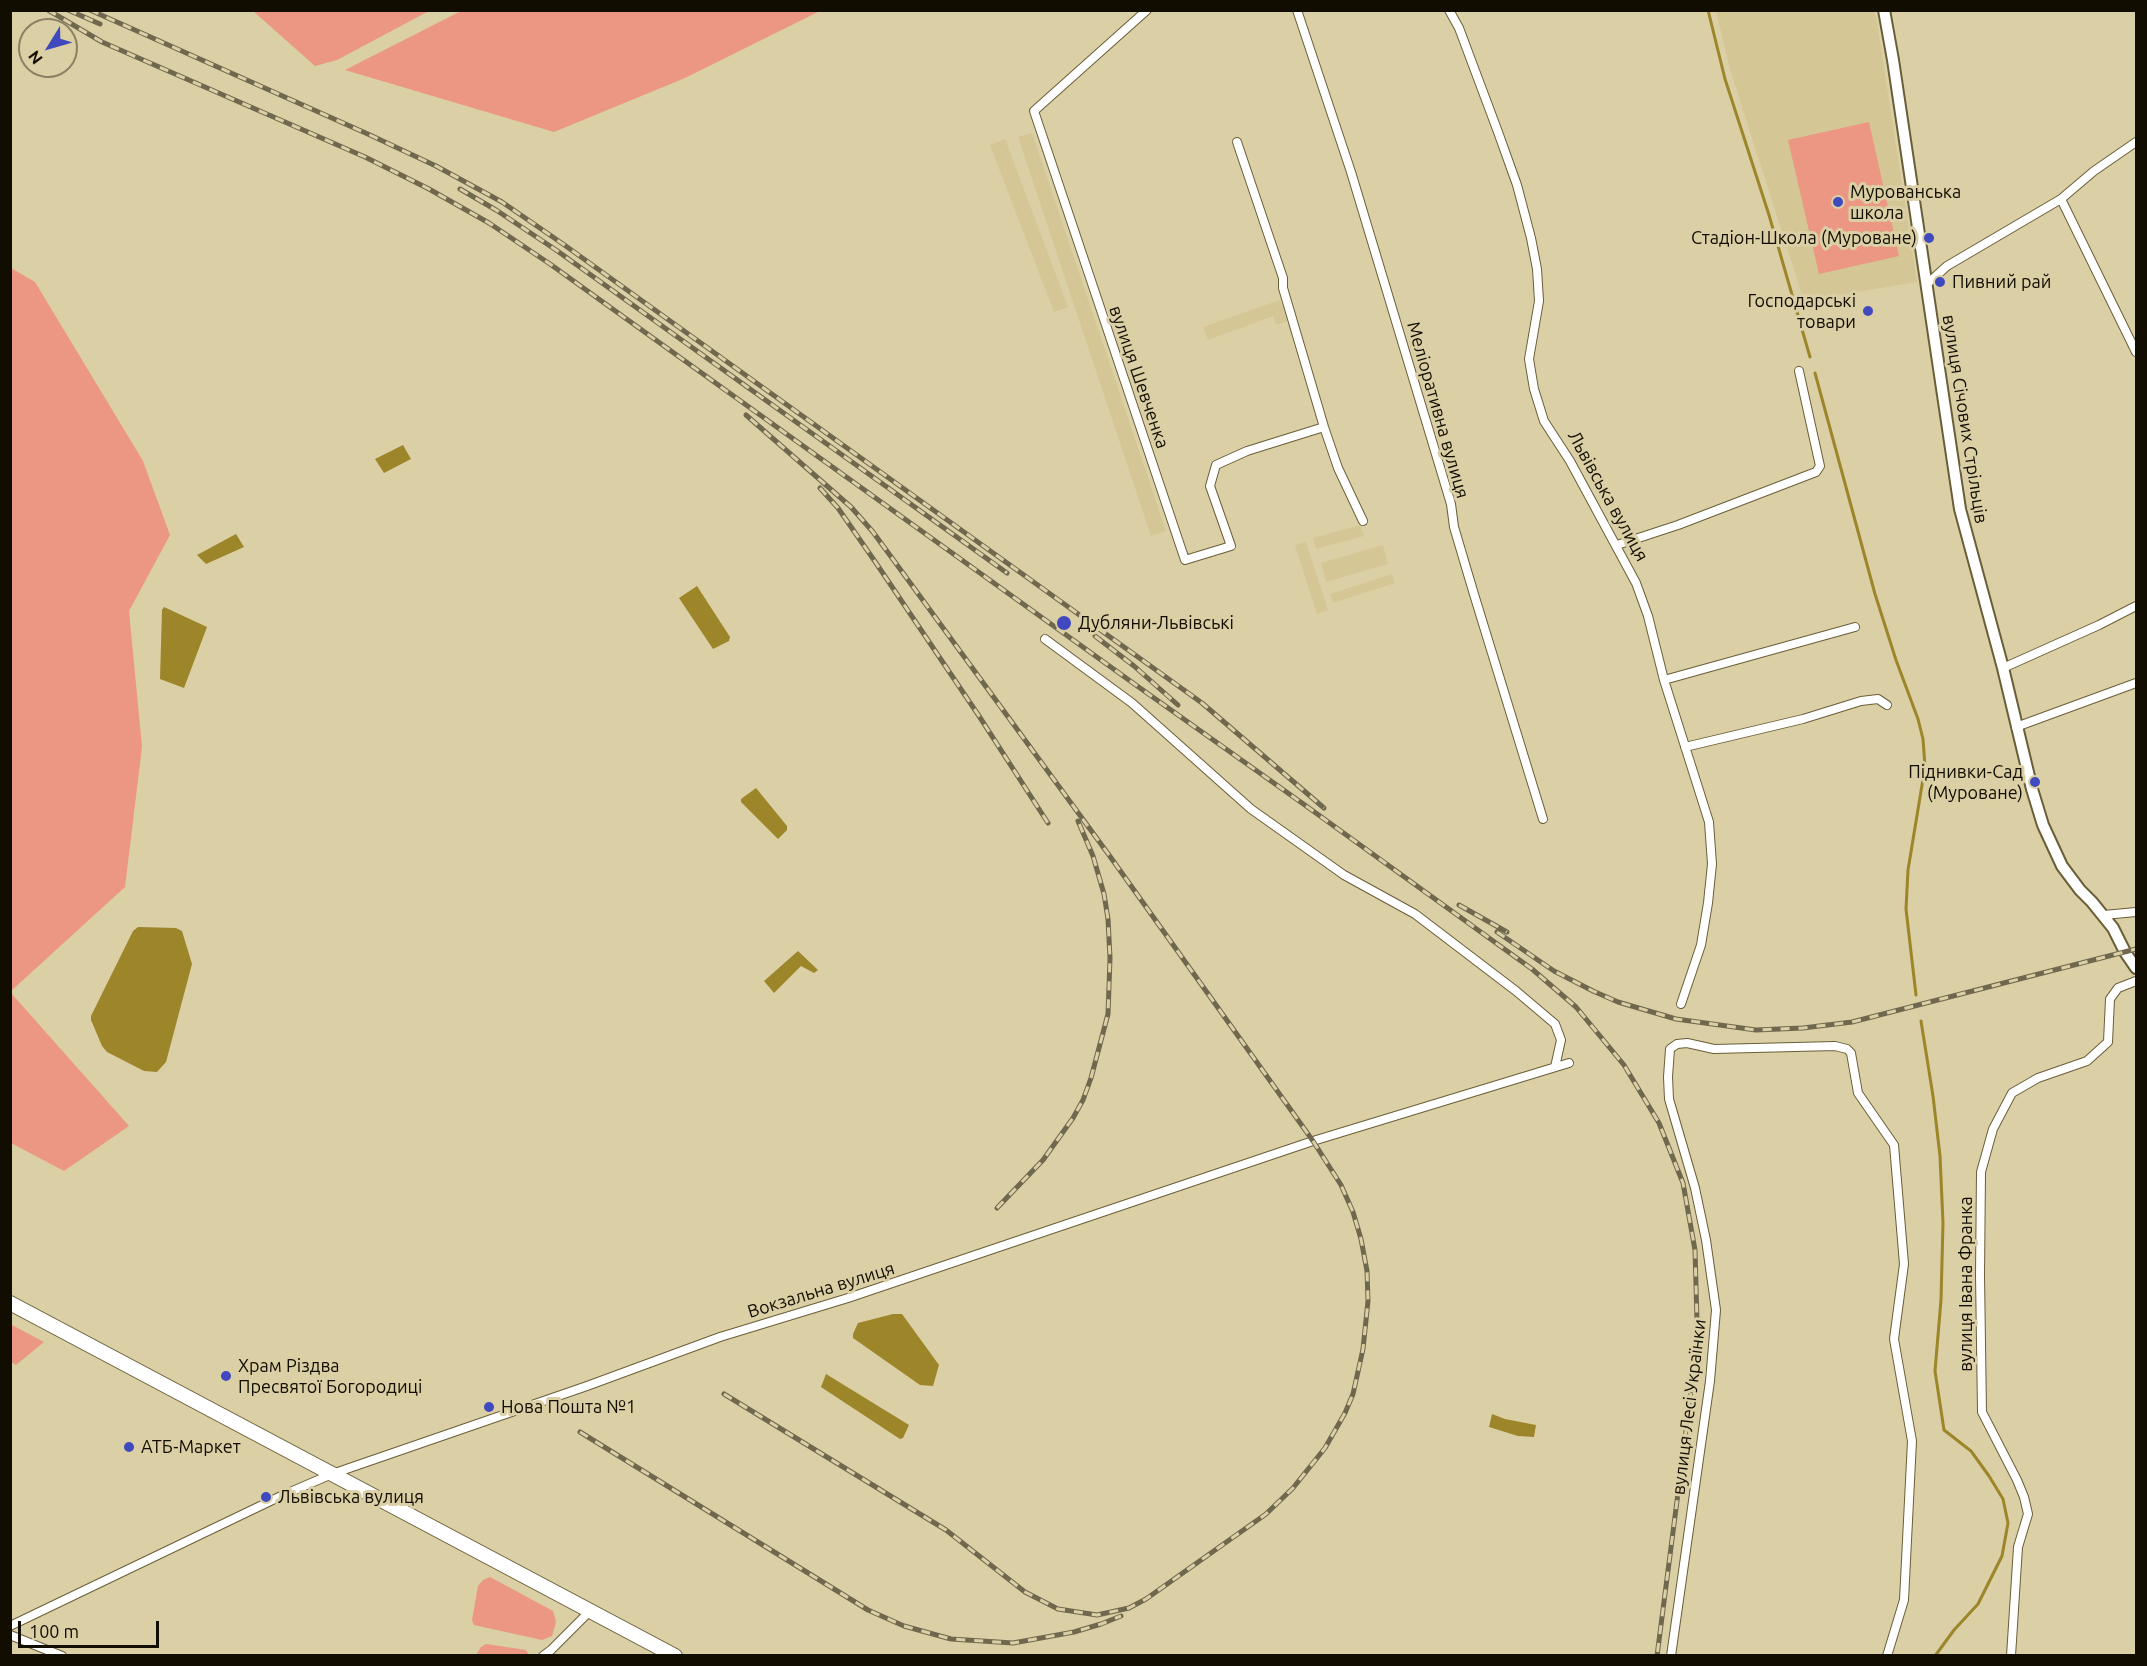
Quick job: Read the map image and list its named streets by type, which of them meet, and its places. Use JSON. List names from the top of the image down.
{
  "streets": {
    "street": [
      "вулиця Шевченка",
      "Меліоративна вулиця",
      "вулиця Січових Стрільців",
      "Львівська вулиця",
      "вулиця Івана Франка",
      "Вокзальна вулиця",
      "вулиця Лесі Українки"
    ]
  },
  "places": [
    "Мурованська школа",
    "Стадіон-Школа (Муроване)",
    "Пивний рай",
    "Господарські товари",
    "Дубляни-Львівські",
    "Піднивки-Сад (Муроване)",
    "Храм Різдва Пресвятої Богородиці",
    "Нова Пошта №1",
    "АТБ-Маркет",
    "Львівська вулиця"
  ],
  "scale_bar": "100 m",
  "north": "bottom left"
}
